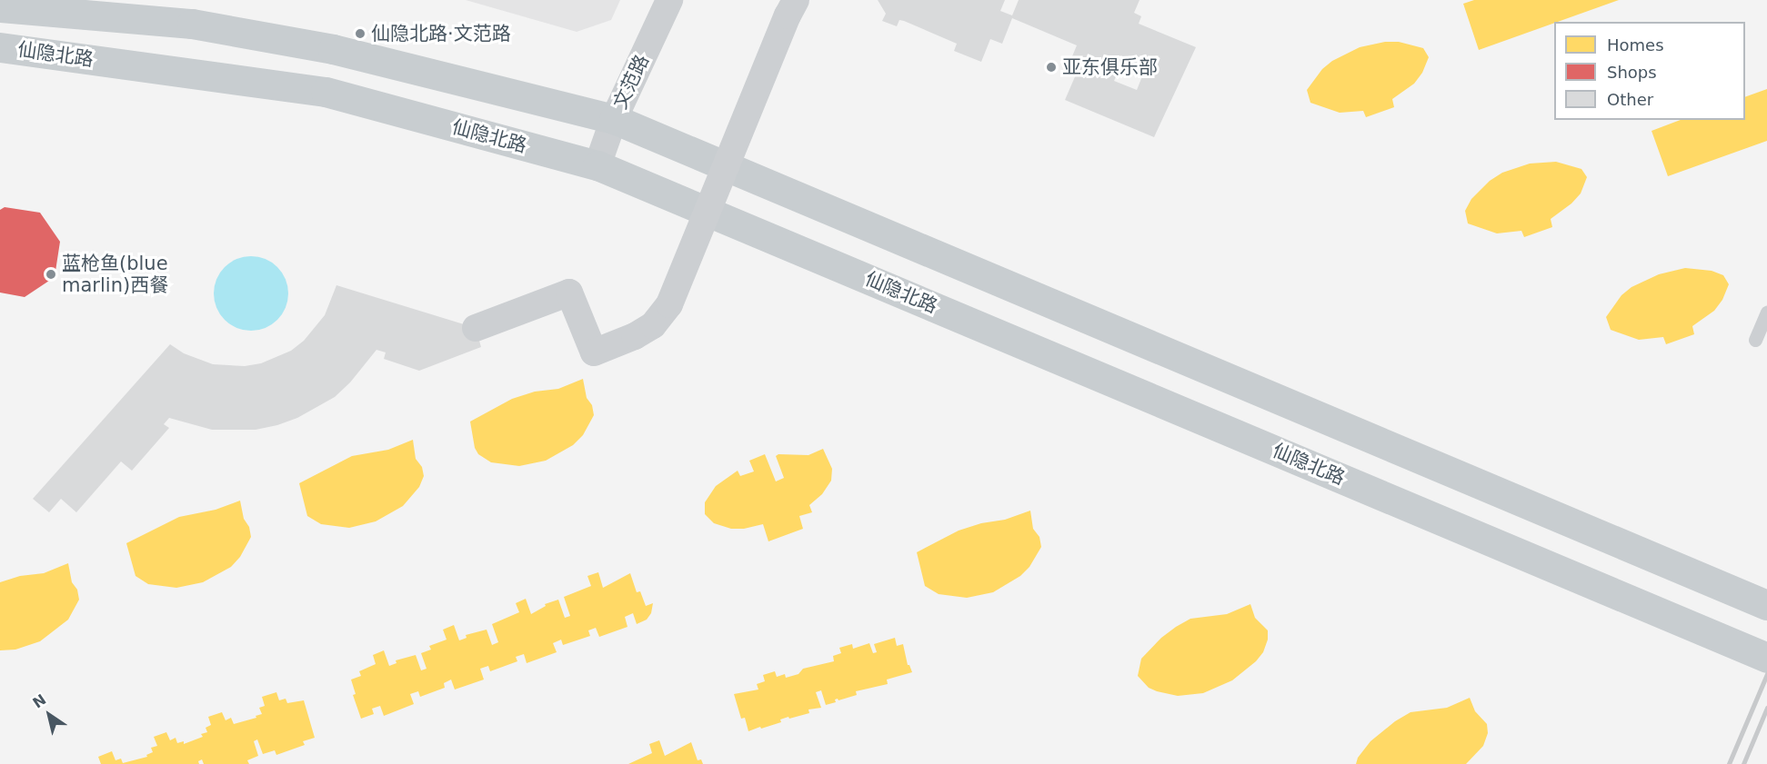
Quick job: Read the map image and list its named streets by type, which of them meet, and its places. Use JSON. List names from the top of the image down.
{
  "streets": {
    "main road": ["仙隐北路"],
    "street": ["文范路"]
  },
  "crossings": [
    ["仙隐北路", "文范路"]
  ],
  "places": ["仙隐北路·文范路", "亚东俱乐部", "蓝枪鱼(blue marlin)西餐"],
  "legend": ["Homes", "Shops", "Other"],
  "north": "top left"
}
